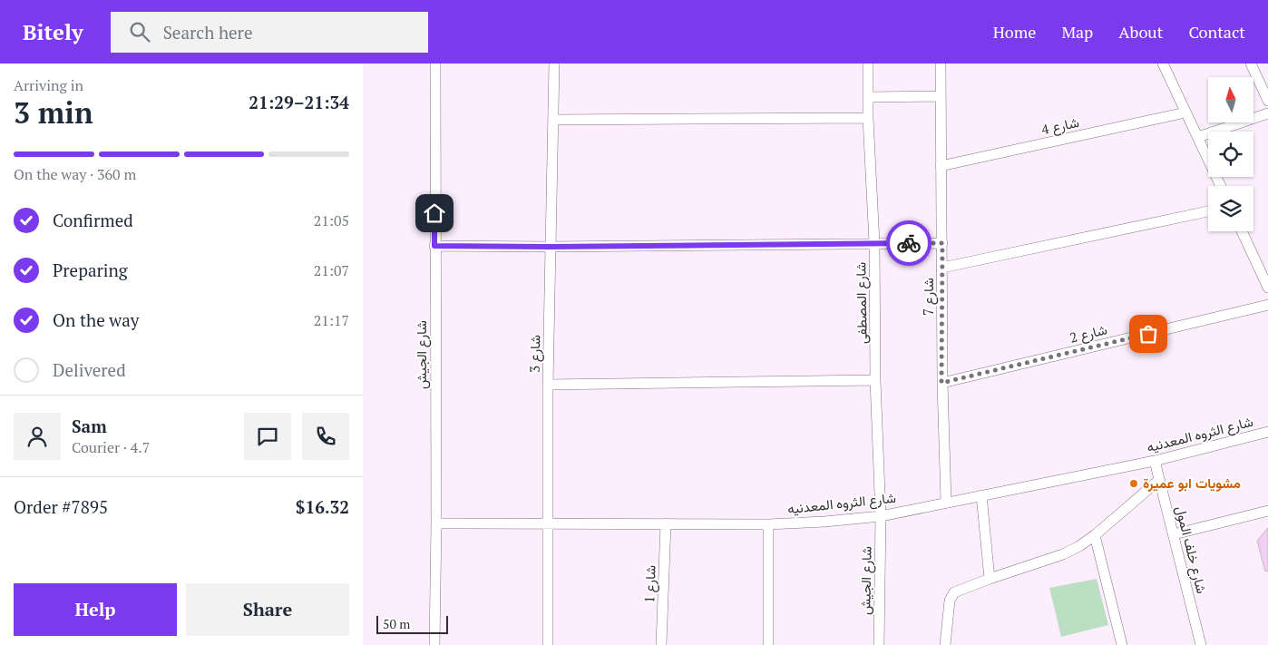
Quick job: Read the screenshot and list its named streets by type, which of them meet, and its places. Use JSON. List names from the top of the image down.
{
  "streets": {
    "street": [
      "شارع 4",
      "شارع 7",
      "شارع المصطفى",
      "شارع 2",
      "شارع 3",
      "شارع الجيش",
      "شارع الثروه المعدنيه",
      "شارع خلف المول",
      "شارع 1"
    ]
  },
  "crossings": [
    ["شارع 4", "شارع 7"],
    ["شارع 7", "شارع 2"],
    ["شارع 7", "شارع الثروه المعدنيه"],
    ["شارع المصطفى", "شارع الجيش"],
    ["شارع المصطفى", "شارع الثروه المعدنيه"],
    ["شارع 3", "شارع الثروه المعدنيه"],
    ["شارع الجيش", "شارع الثروه المعدنيه"],
    ["شارع الثروه المعدنيه", "شارع خلف المول"],
    ["شارع الثروه المعدنيه", "شارع 1"]
  ],
  "places": ["مشويات ابو عميرة"],
  "scale_bar": "50 m",
  "north": "top",
  "page": {
    "header": "Bitely",
    "search": "Search here",
    "nav": [
      "Home",
      "Map",
      "About",
      "Contact"
    ],
    "heading": ["3 min", "Arriving in", "21:29–21:34"],
    "panel": [
      "Sam",
      "Courier · 4.7",
      "Order #7895",
      "$16.32"
    ],
    "bar": "On the way · 360 m",
    "list": [
      ["Confirmed", "21:05"],
      ["Preparing", "21:07"],
      ["On the way", "21:17"],
      "Delivered"
    ],
    "buttons": ["Help", "Share"],
    "scale": "50 m"
  }
}
